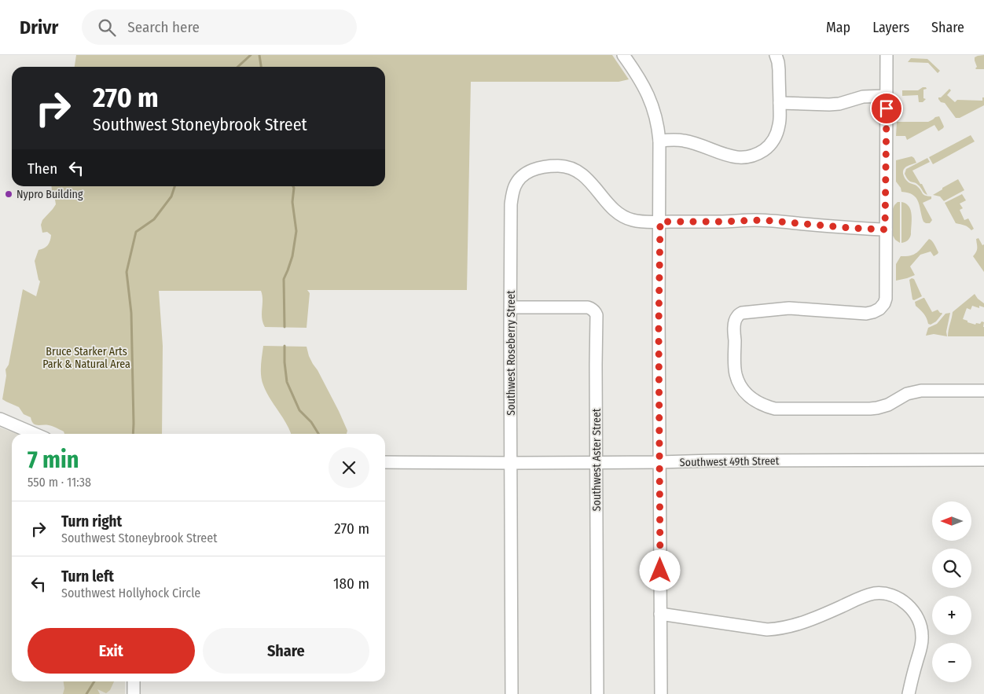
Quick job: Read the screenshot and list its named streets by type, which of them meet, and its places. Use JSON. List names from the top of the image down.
{
  "streets": {
    "street": ["Southwest Roseberry Street", "Southwest Aster Street", "Southwest 49th Street"]
  },
  "crossings": [
    ["Southwest Roseberry Street", "Southwest Aster Street"],
    ["Southwest Roseberry Street", "Southwest 49th Street"],
    ["Southwest Aster Street", "Southwest 49th Street"]
  ],
  "parks": ["Bruce Starker Arts Park & Natural Area"],
  "places": ["Nypro Building"],
  "north": "left",
  "page": {
    "header": "Drivr",
    "search": "Search here",
    "nav": ["Map", "Layers", "Share"],
    "turn": ["270 m", "Southwest Stoneybrook Street"],
    "then": "Then",
    "heading": ["7 min", "550 m · 11:38"],
    "list": [
      {
        "name": "Turn right",
        "note": "Southwest Stoneybrook Street",
        "value": "270 m"
      },
      {
        "name": "Turn left",
        "note": "Southwest Hollyhock Circle",
        "value": "180 m"
      }
    ],
    "map_buttons": ["+", "−"],
    "buttons": ["Exit", "Share"]
  }
}
